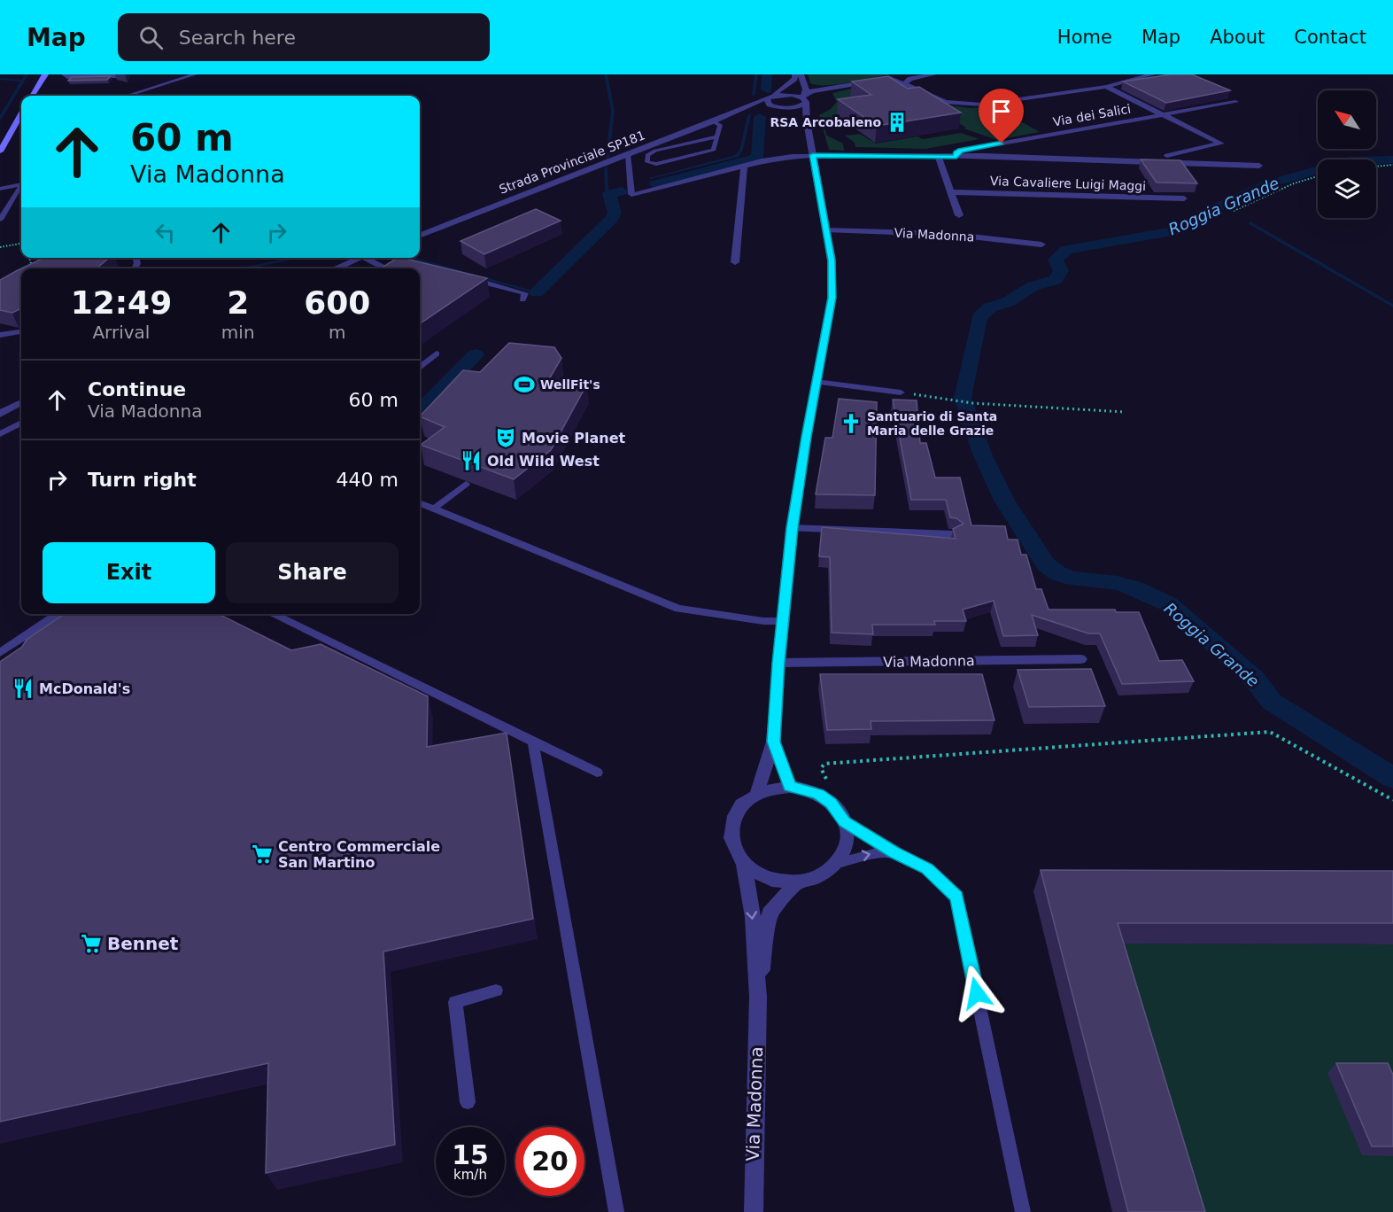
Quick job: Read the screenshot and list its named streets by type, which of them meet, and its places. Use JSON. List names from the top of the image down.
{
  "streets": {
    "street": [
      "Via dei Salici",
      "Strada Provinciale SP181",
      "Via Cavaliere Luigi Maggi",
      "Via Madonna"
    ]
  },
  "crossings": [
    ["Via dei Salici", "Via Cavaliere Luigi Maggi"]
  ],
  "water": ["Roggia Grande"],
  "places": {
    "building": ["RSA Arcobaleno"],
    "sports": ["WellFit's"],
    "church": ["Santuario di Santa Maria delle Grazie"],
    "theatre": ["Movie Planet"],
    "restaurant": ["Old Wild West", "McDonald's"],
    "supermarket": ["Centro Commerciale San Martino", "Bennet"]
  },
  "north": "top left",
  "page": {
    "header": "Map",
    "search": "Search here",
    "nav": [
      "Home",
      "Map",
      "About",
      "Contact"
    ],
    "turn": ["60 m", "Via Madonna"],
    "eta": [
      "12:49",
      "Arrival",
      "2",
      "min",
      "600",
      "m"
    ],
    "list": [
      {
        "name": "Continue",
        "note": "Via Madonna",
        "value": "60 m"
      },
      {
        "name": "Turn right",
        "value": "440 m"
      }
    ],
    "buttons": ["Exit", "Share"],
    "speed": "15 km/h",
    "limit": "20"
  }
}
